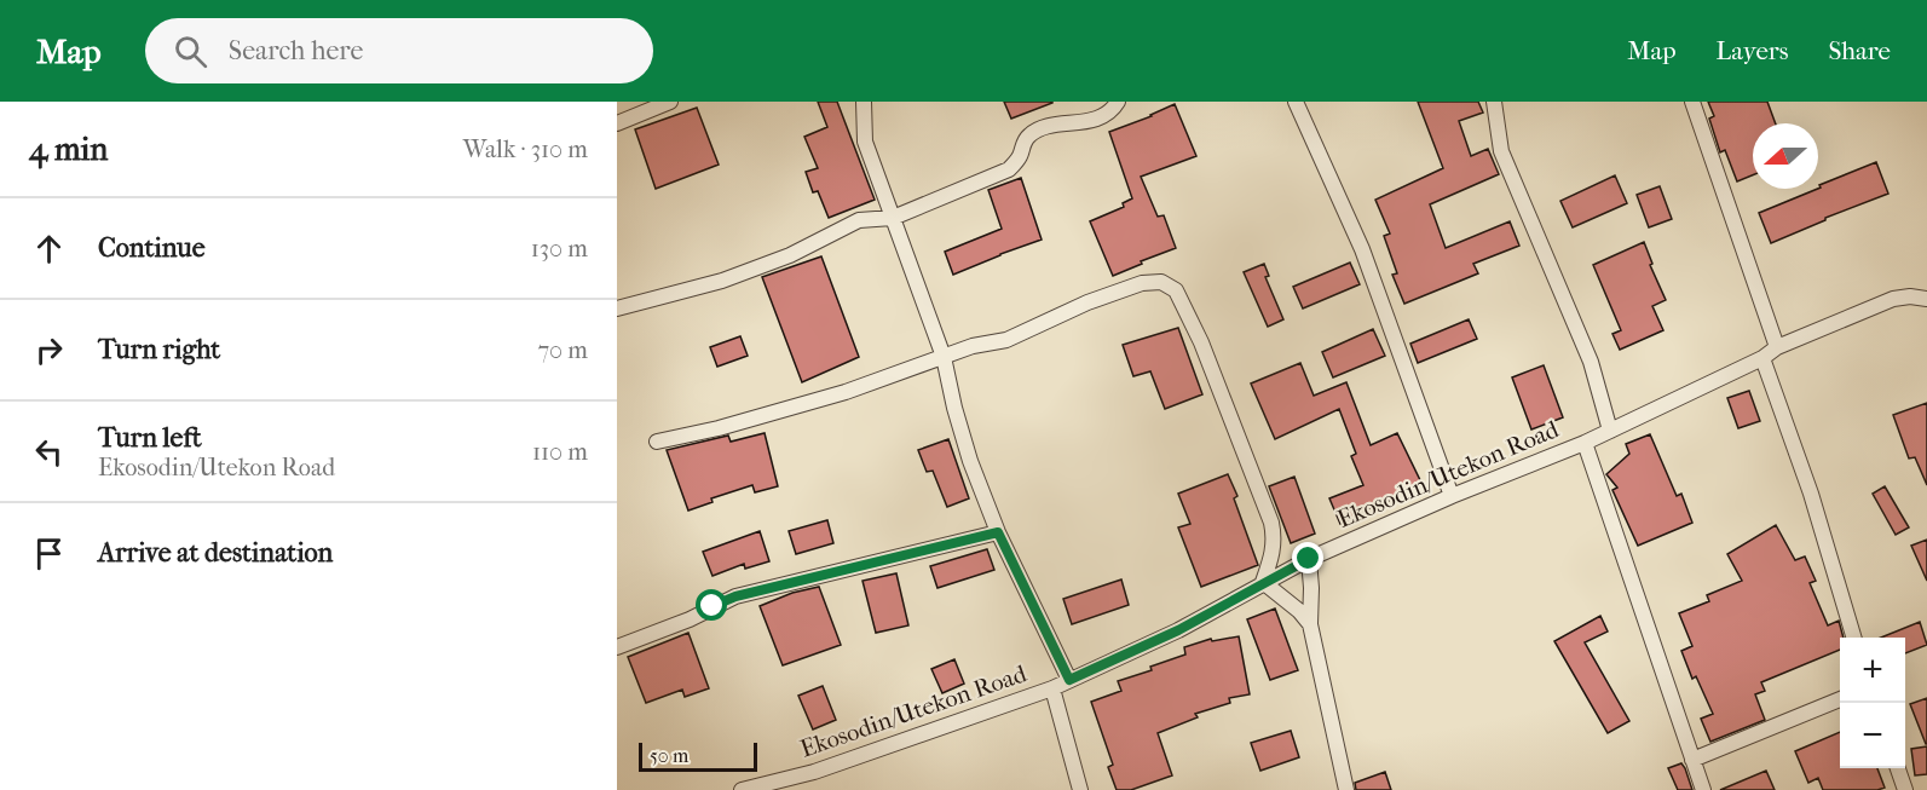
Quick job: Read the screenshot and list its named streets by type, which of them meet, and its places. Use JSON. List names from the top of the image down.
{
  "streets": {
    "street": ["Ekosodin/Utekon Road"]
  },
  "scale_bar": "50 m",
  "north": "left",
  "page": {
    "header": "Map",
    "search": "Search here",
    "nav": ["Map", "Layers", "Share"],
    "heading": ["4 min", "Walk · 310 m"],
    "list": [
      ["Continue", "130 m"],
      ["Turn right", "70 m"],
      ["Turn left", "Ekosodin/Utekon Road", "110 m"],
      "Arrive at destination"
    ],
    "map_buttons": ["+", "−"],
    "scale": "50 m"
  }
}
